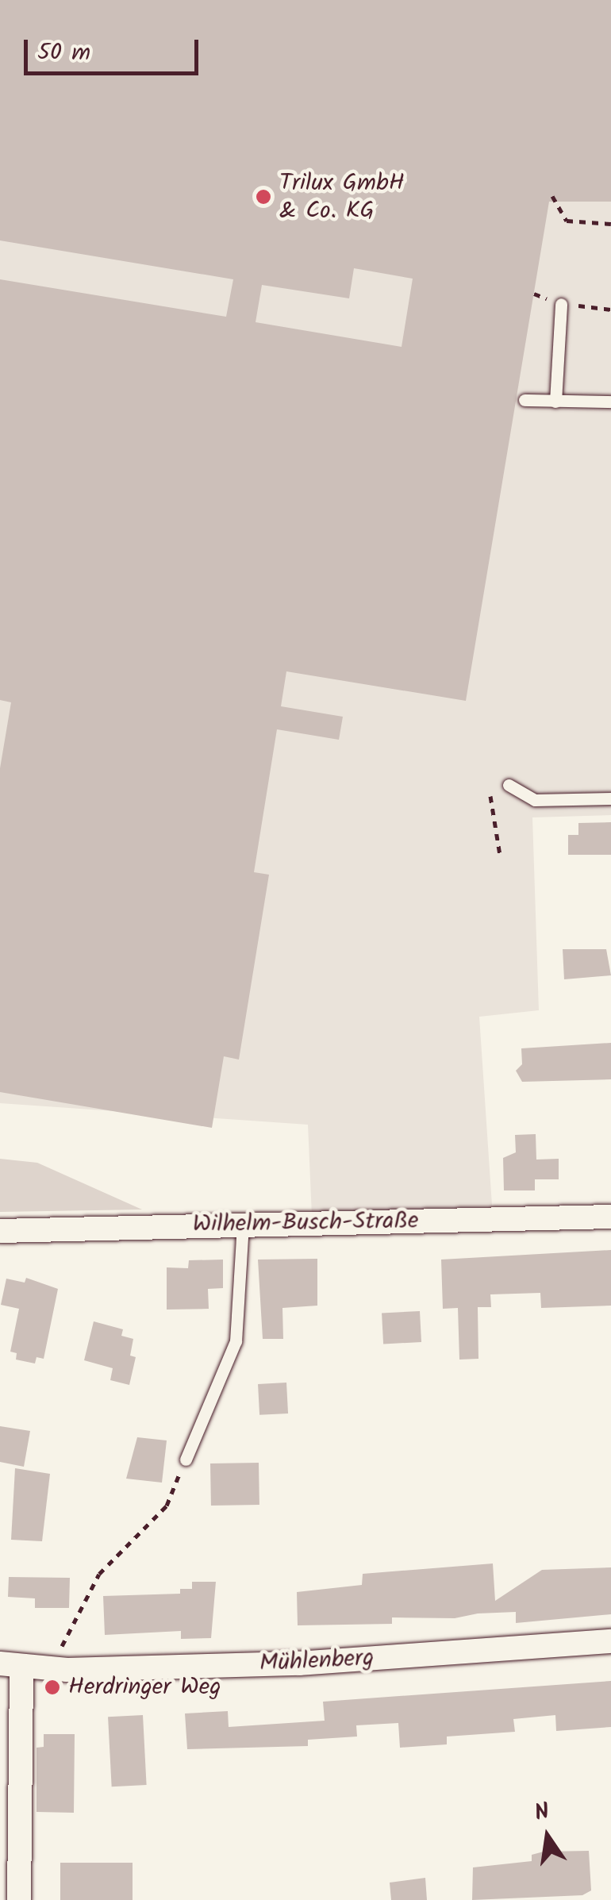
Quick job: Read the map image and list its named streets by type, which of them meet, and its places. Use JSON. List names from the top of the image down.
{
  "streets": {
    "street": ["Wilhelm-Busch-Straße", "Mühlenberg"]
  },
  "places": ["Trilux GmbH & Co. KG", "Herdringer Weg"],
  "scale_bar": "50 m",
  "north": "top"
}
